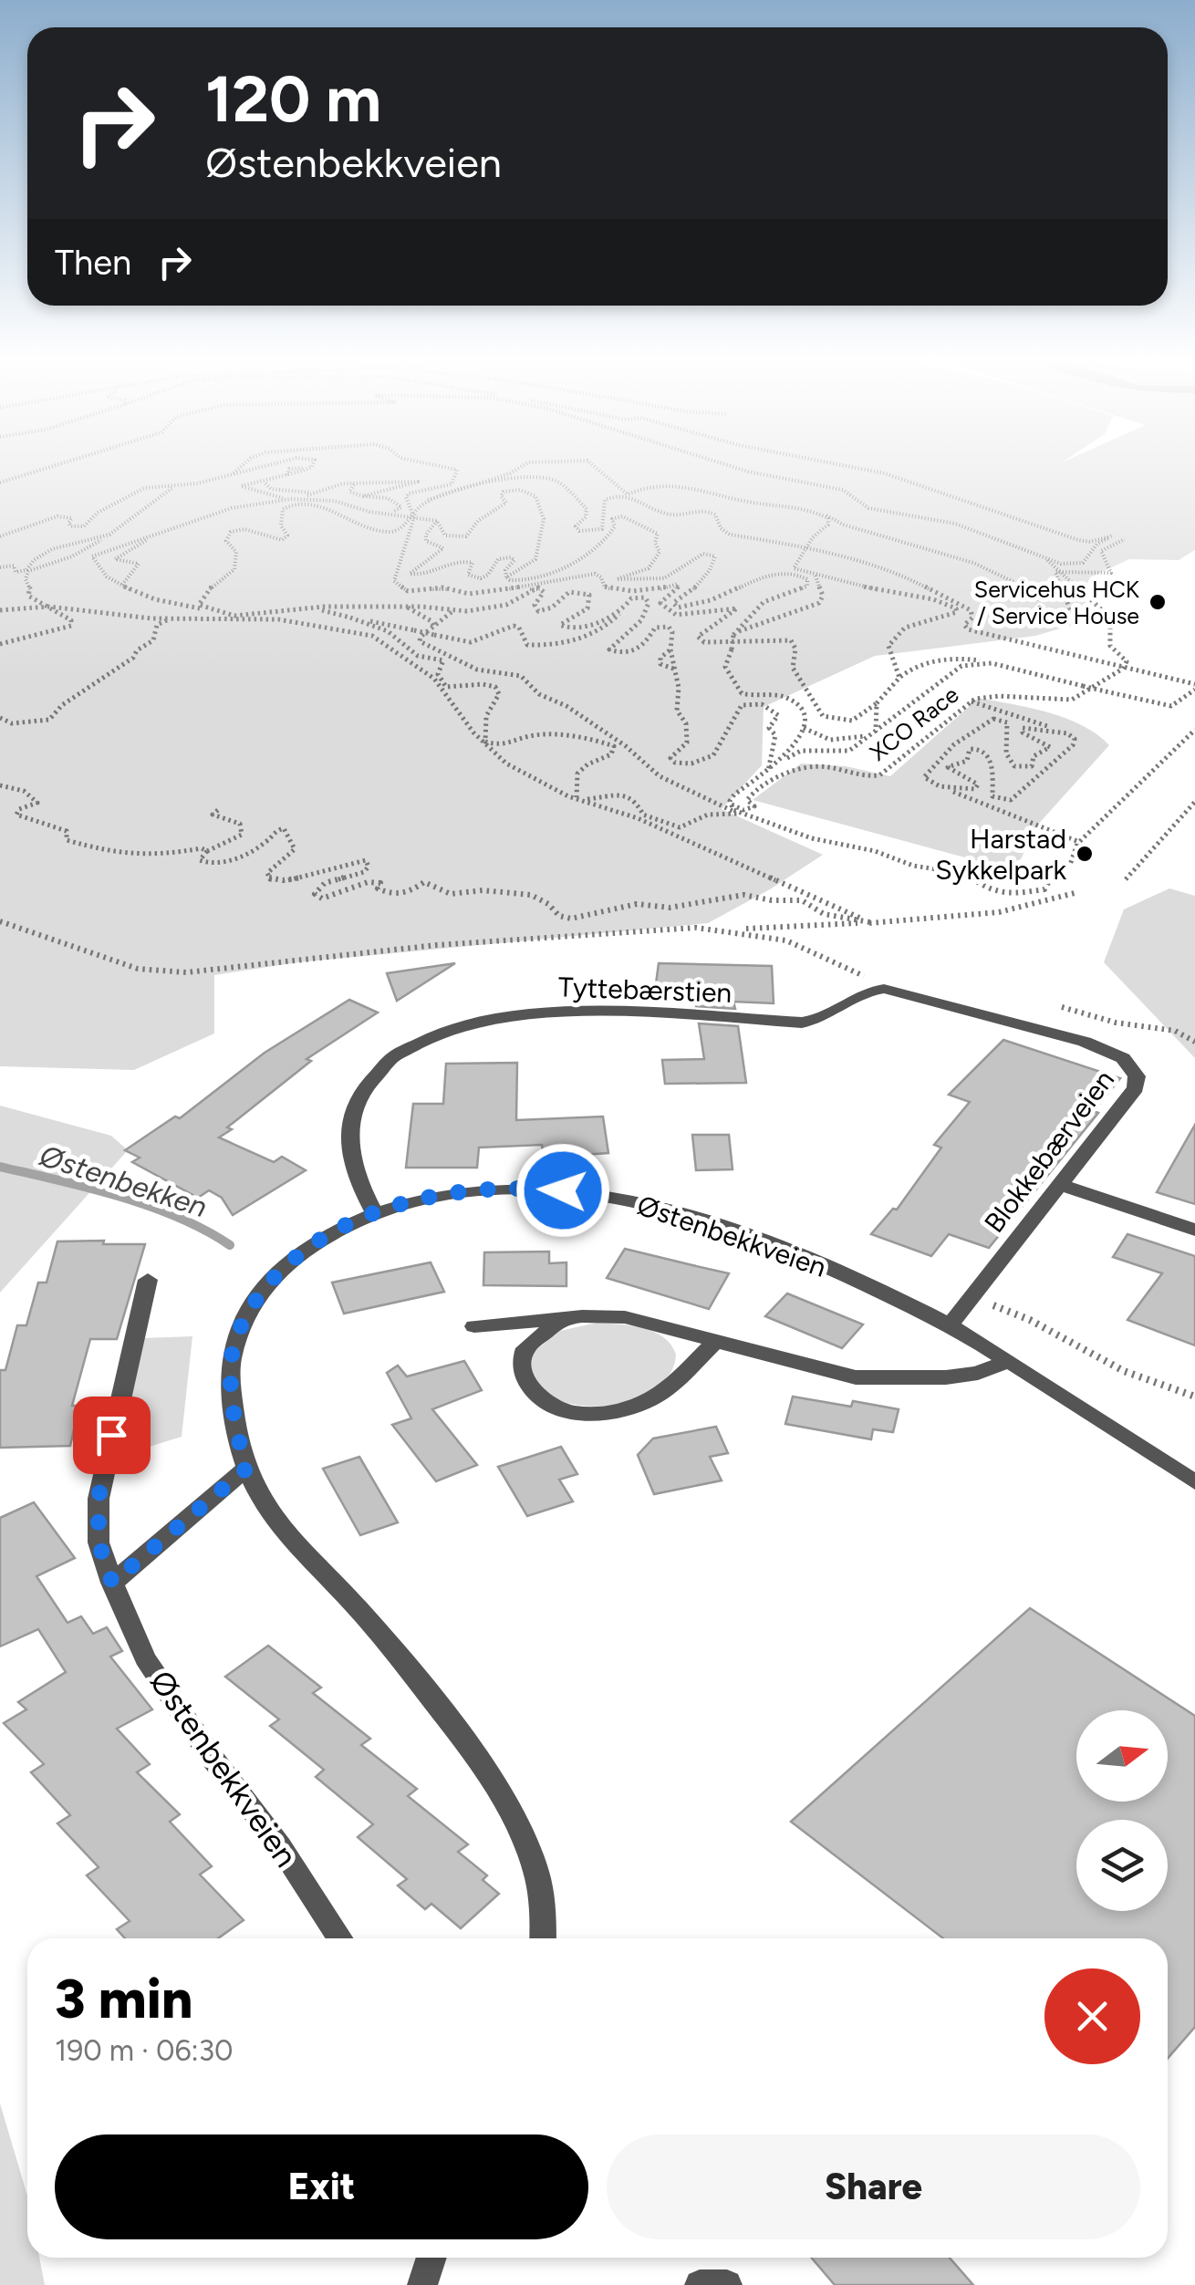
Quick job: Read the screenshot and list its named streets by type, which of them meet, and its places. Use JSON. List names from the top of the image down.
{
  "streets": {
    "street": ["Tyttebærstien", "Blokkebærveien", "Østenbekkveien"],
    "path": ["XCO Race"]
  },
  "crossings": [
    ["Tyttebærstien", "Blokkebærveien"],
    ["Tyttebærstien", "Østenbekkveien"],
    ["Blokkebærveien", "Østenbekkveien"]
  ],
  "water": ["Østenbekken"],
  "places": ["Servicehus HCK / Service House", "Harstad Sykkelpark"],
  "north": "right",
  "page": {
    "turn": ["120 m", "Østenbekkveien"],
    "then": "Then",
    "heading": ["3 min", "190 m · 06:30"],
    "buttons": ["Exit", "Share"]
  }
}
